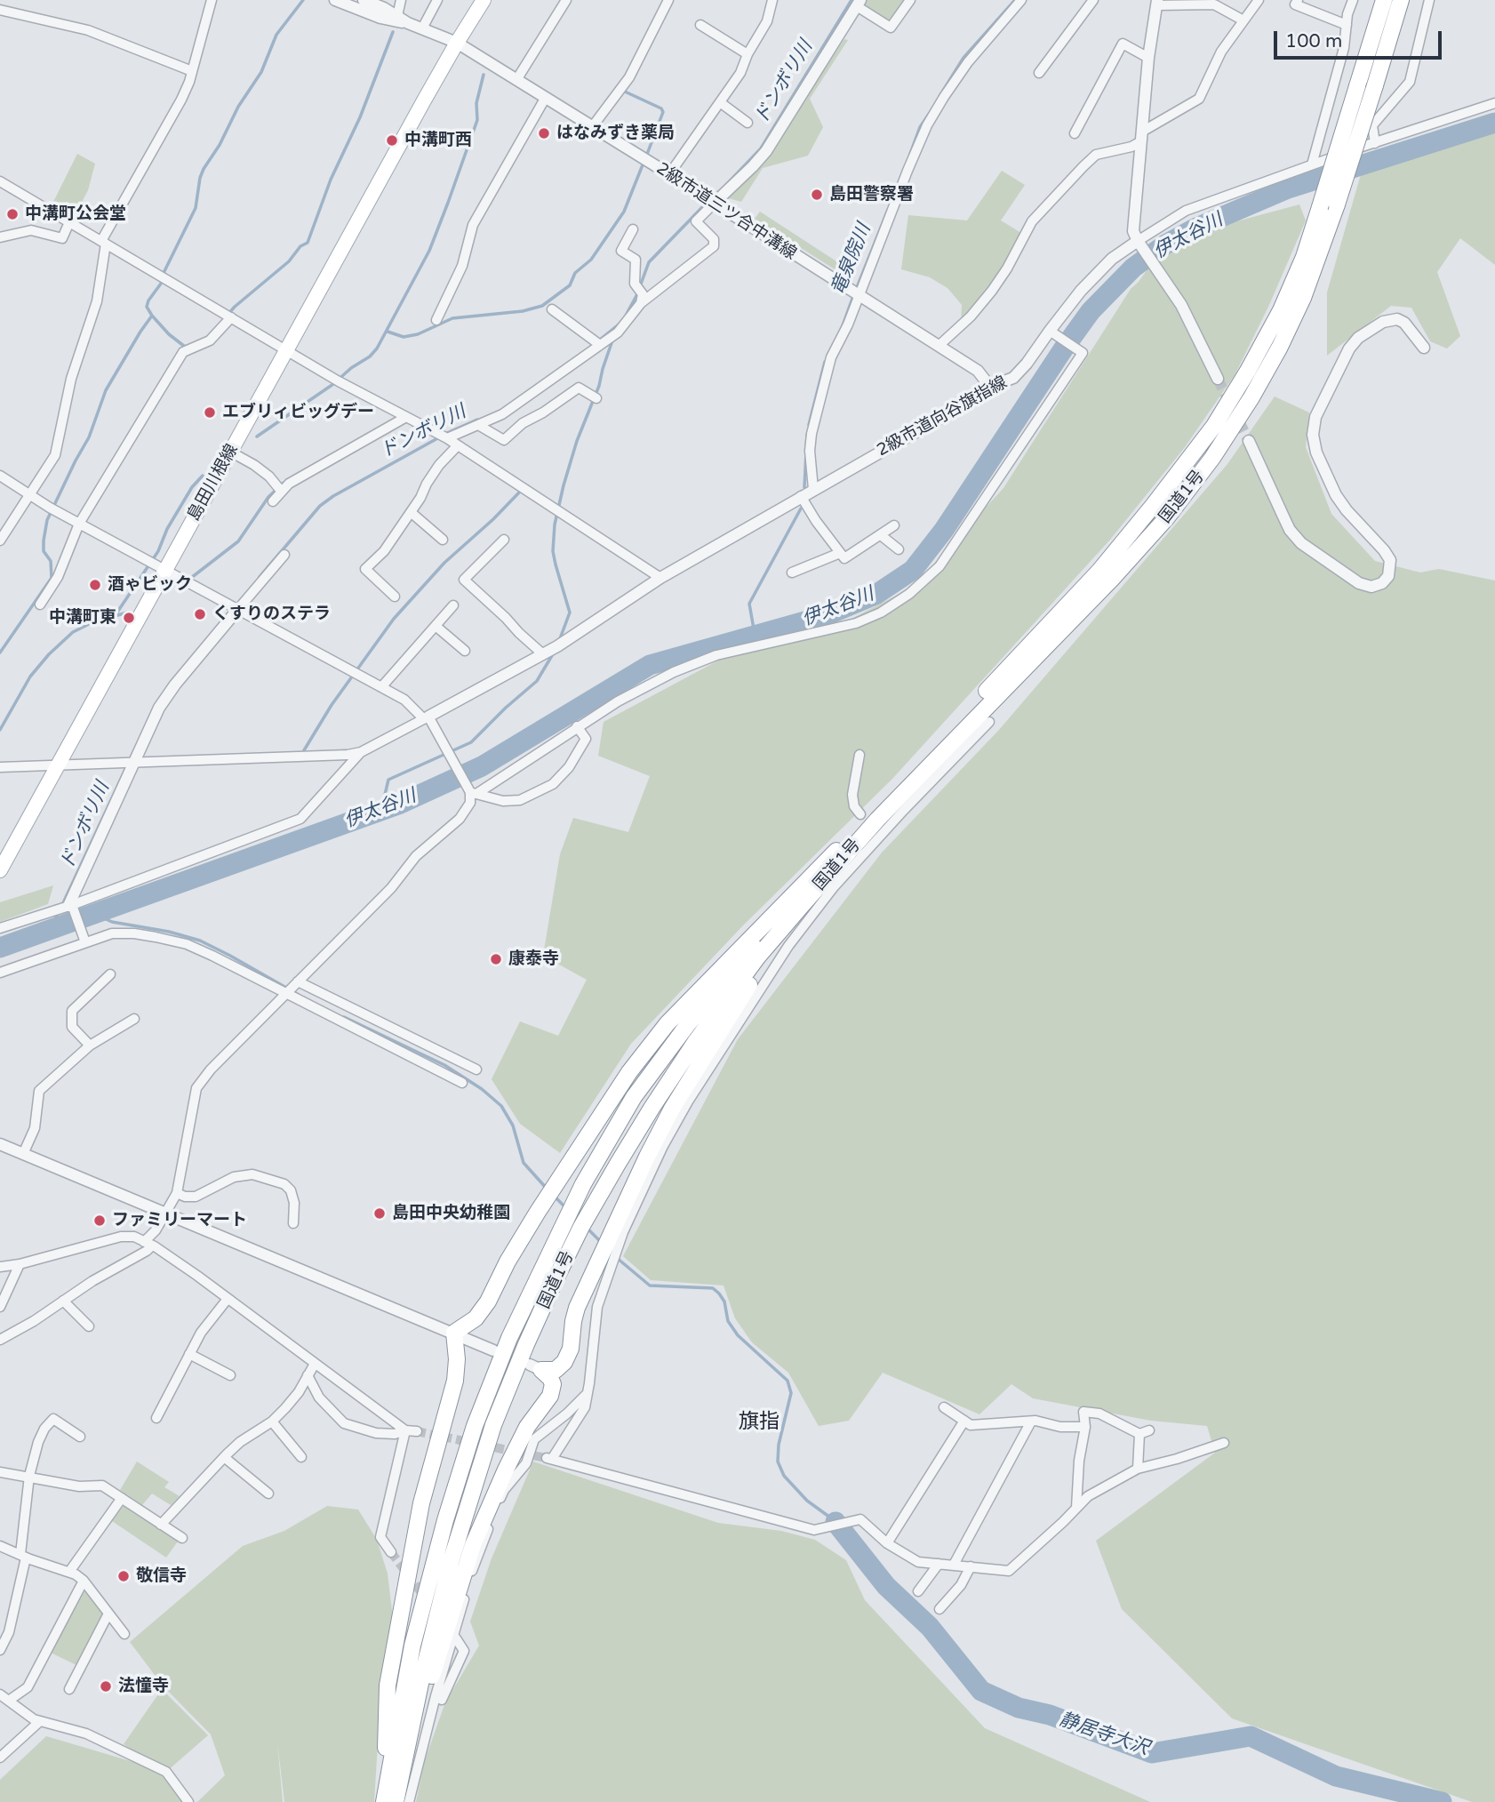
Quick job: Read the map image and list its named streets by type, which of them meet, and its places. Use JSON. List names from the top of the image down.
{
  "streets": {
    "highway": ["国道1号"],
    "main road": ["島田川根線"],
    "street": ["2級市道三ツ合中溝線", "2級市道向谷旗指線"]
  },
  "crossings": [
    ["2級市道三ツ合中溝線", "2級市道向谷旗指線"],
    ["2級市道三ツ合中溝線", "島田川根線"]
  ],
  "districts": ["旗指"],
  "water": [
    "ドンボリ川",
    "伊太谷川",
    "竜泉院川",
    "静居寺大沢"
  ],
  "places": [
    "はなみずき薬局",
    "中溝町西",
    "島田警察署",
    "中溝町公会堂",
    "エブリィビッグデー",
    "酒ゃビック",
    "くすりのステラ",
    "中溝町東",
    "康泰寺",
    "島田中央幼稚園",
    "ファミリーマート",
    "敬信寺",
    "法憧寺"
  ],
  "scale_bar": "100 m"
}
